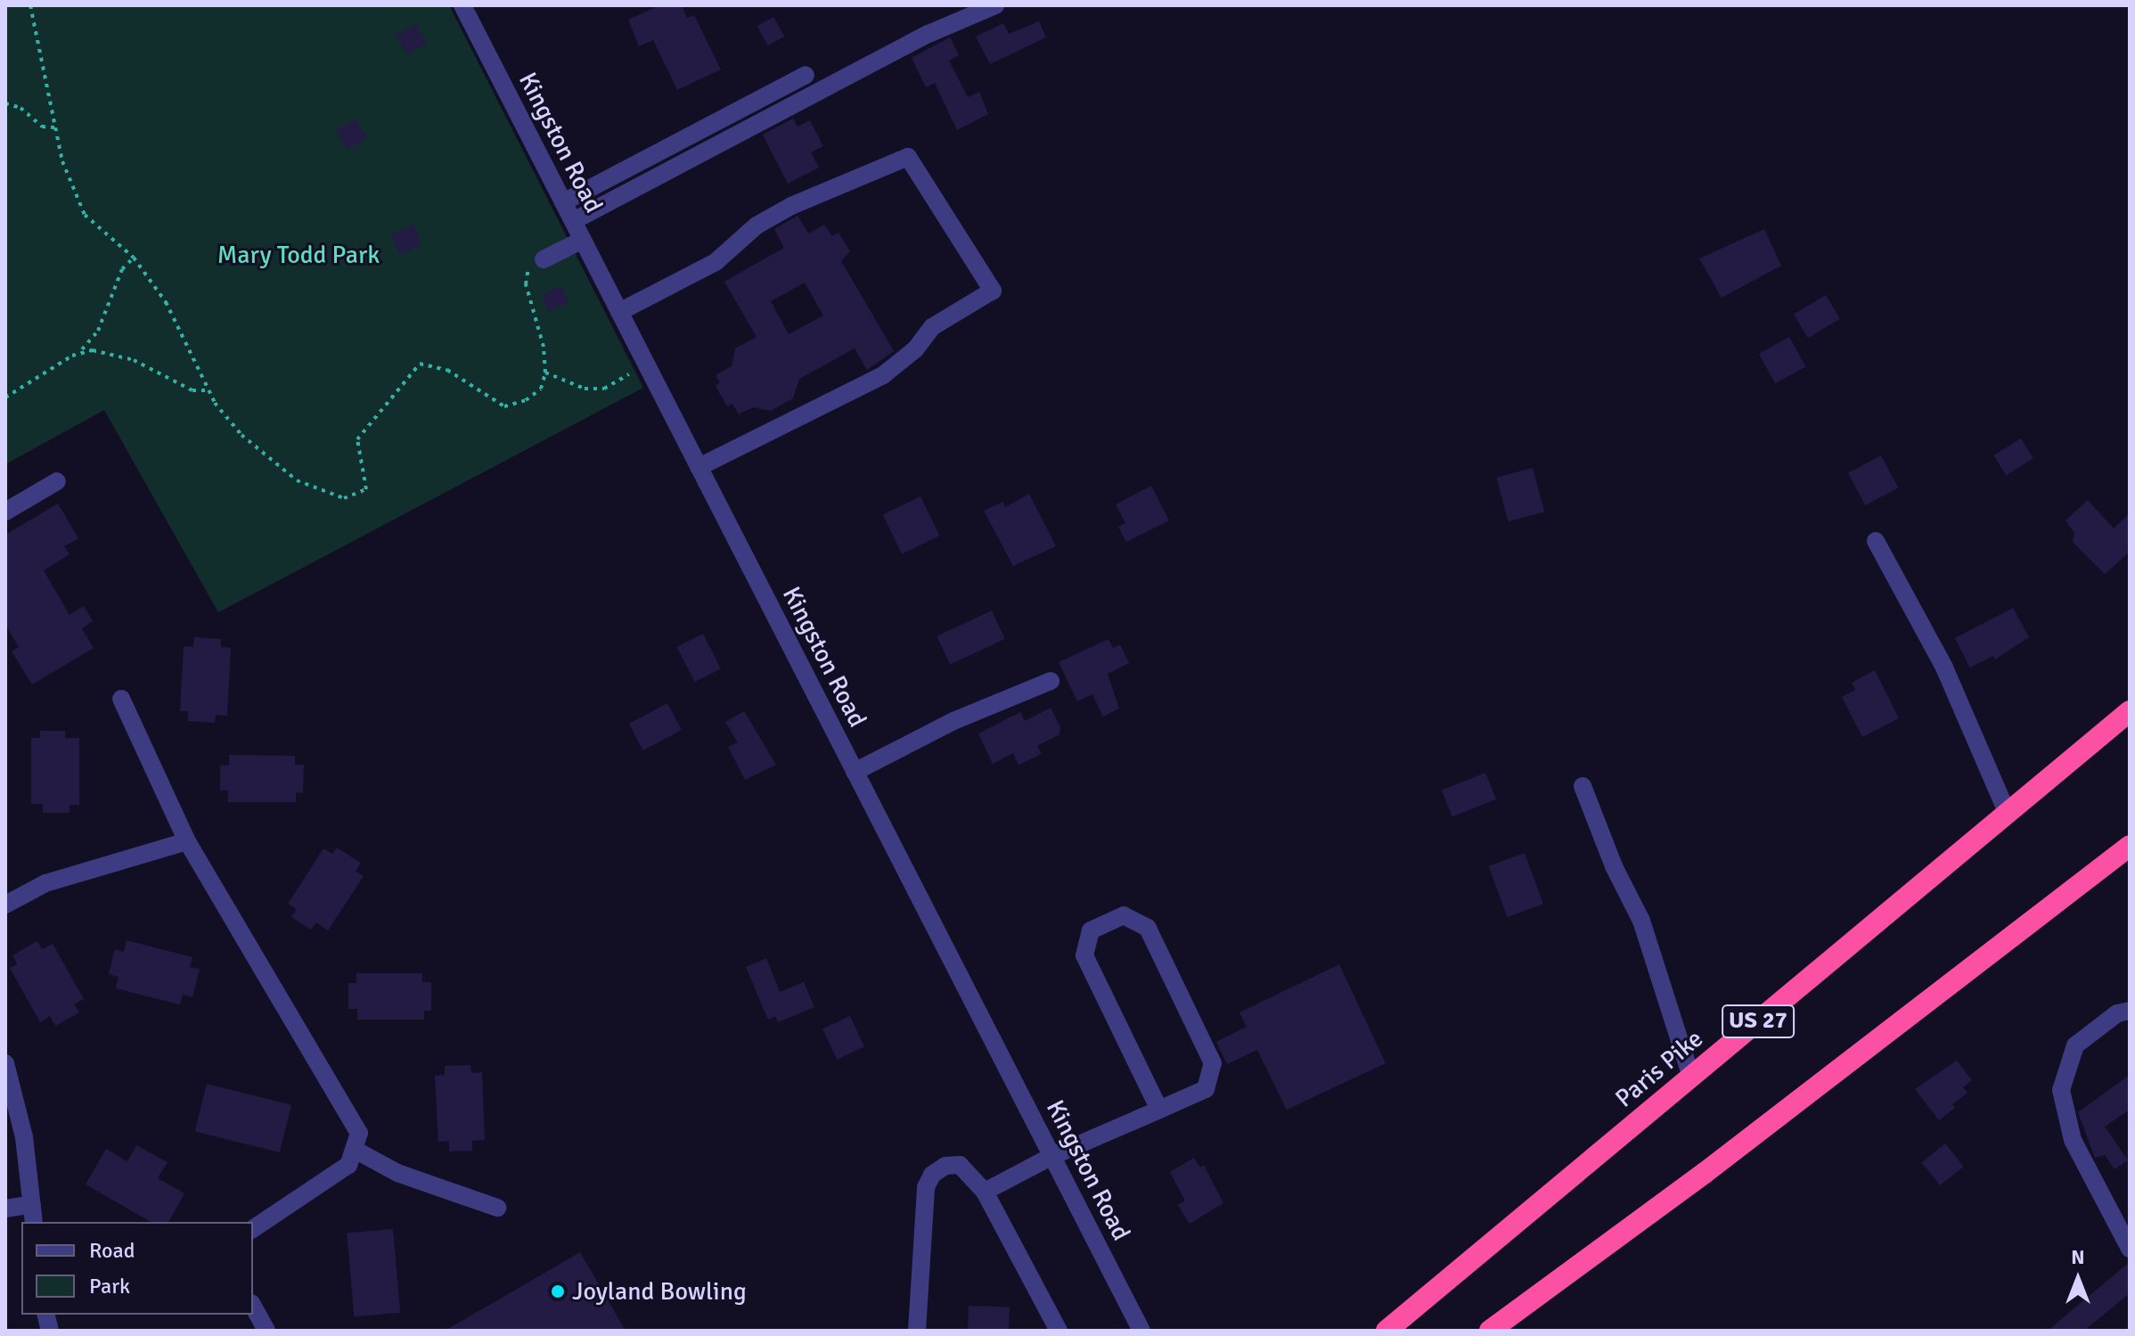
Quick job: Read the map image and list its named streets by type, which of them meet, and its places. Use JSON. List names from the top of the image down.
{
  "streets": {
    "highway": ["US 27", "Paris Pike"],
    "street": ["Kingston Road"]
  },
  "parks": ["Mary Todd Park"],
  "places": ["Joyland Bowling"],
  "legend": ["Road", "Park"],
  "north": "top"
}
